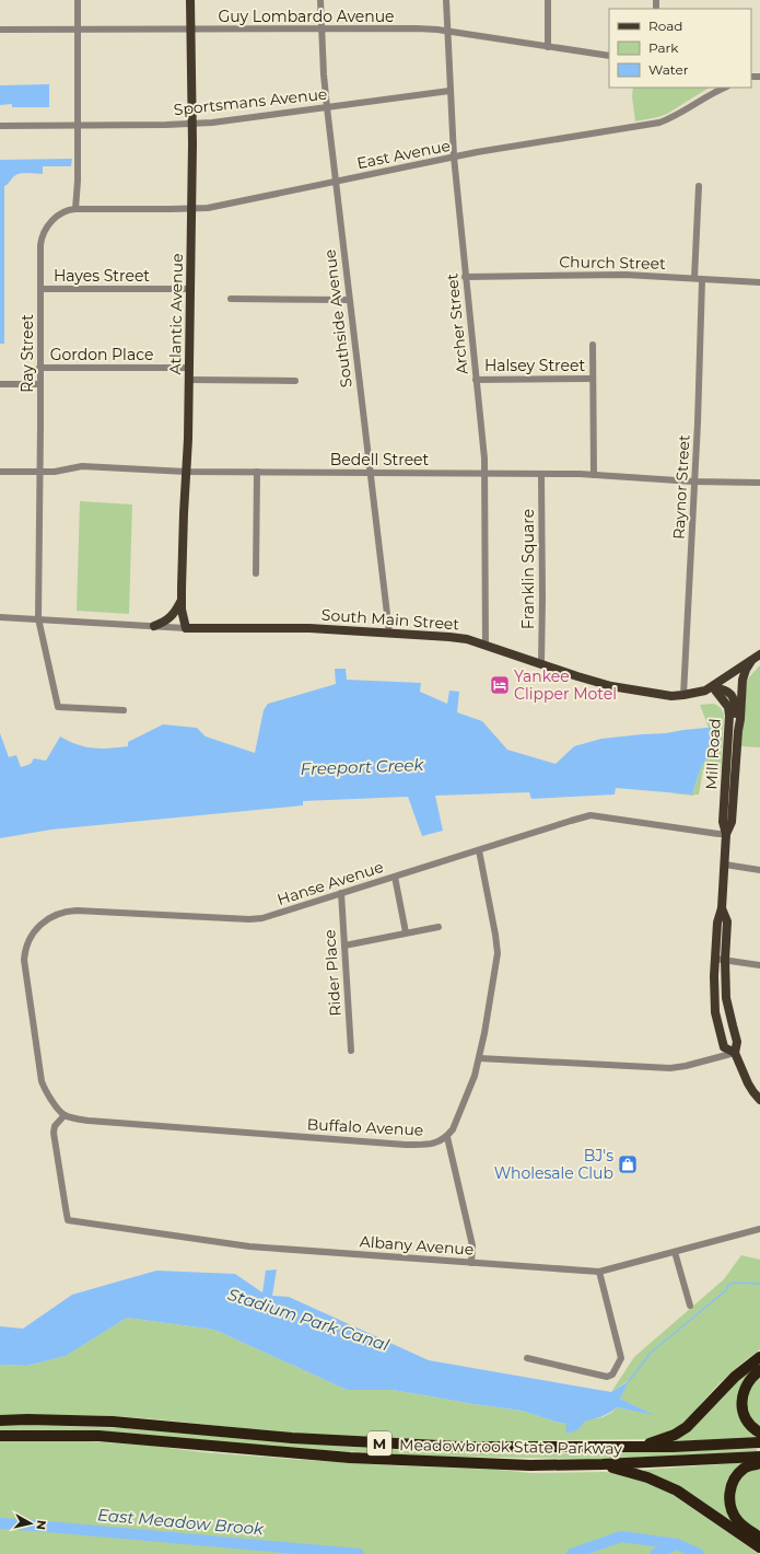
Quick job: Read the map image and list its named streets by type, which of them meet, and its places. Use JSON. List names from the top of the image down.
{
  "streets": {
    "highway": ["M", "Meadowbrook State Parkway"],
    "main road": ["Atlantic Avenue", "South Main Street", "Mill Road"],
    "street": [
      "Guy Lombardo Avenue",
      "Sportsmans Avenue",
      "East Avenue",
      "Church Street",
      "Hayes Street",
      "Southside Avenue",
      "Archer Street",
      "Ray Street",
      "Gordon Place",
      "Halsey Street",
      "Bedell Street",
      "Raynor Street",
      "Franklin Square",
      "Hanse Avenue",
      "Rider Place",
      "Buffalo Avenue",
      "Albany Avenue"
    ]
  },
  "crossings": [
    ["Guy Lombardo Avenue", "Atlantic Avenue"],
    ["Guy Lombardo Avenue", "Southside Avenue"],
    ["Guy Lombardo Avenue", "Archer Street"],
    ["Sportsmans Avenue", "Atlantic Avenue"],
    ["Sportsmans Avenue", "Southside Avenue"],
    ["Sportsmans Avenue", "Archer Street"],
    ["East Avenue", "Atlantic Avenue"],
    ["East Avenue", "Southside Avenue"],
    ["East Avenue", "Archer Street"],
    ["East Avenue", "Ray Street"],
    ["Church Street", "Archer Street"],
    ["Church Street", "Raynor Street"],
    ["Hayes Street", "Atlantic Avenue"],
    ["Hayes Street", "Ray Street"],
    ["Atlantic Avenue", "Gordon Place"],
    ["Atlantic Avenue", "Bedell Street"],
    ["Atlantic Avenue", "South Main Street"],
    ["Southside Avenue", "Bedell Street"],
    ["Southside Avenue", "South Main Street"],
    ["Archer Street", "Halsey Street"],
    ["Archer Street", "Bedell Street"],
    ["Archer Street", "South Main Street"],
    ["Ray Street", "Gordon Place"],
    ["Ray Street", "Bedell Street"],
    ["Ray Street", "South Main Street"],
    ["Bedell Street", "Raynor Street"],
    ["Bedell Street", "Franklin Square"],
    ["Raynor Street", "South Main Street"],
    ["Franklin Square", "South Main Street"],
    ["South Main Street", "Mill Road"],
    ["Mill Road", "Hanse Avenue"],
    ["Hanse Avenue", "Rider Place"],
    ["Hanse Avenue", "Buffalo Avenue"],
    ["Hanse Avenue", "Albany Avenue"],
    ["Buffalo Avenue", "Albany Avenue"]
  ],
  "water": ["Freeport Creek", "Stadium Park Canal", "East Meadow Brook"],
  "places": {
    "hotel": ["Yankee Clipper Motel"],
    "shop": ["BJ's Wholesale Club"]
  },
  "legend": ["Road", "Park", "Water"],
  "north": "right"
}
